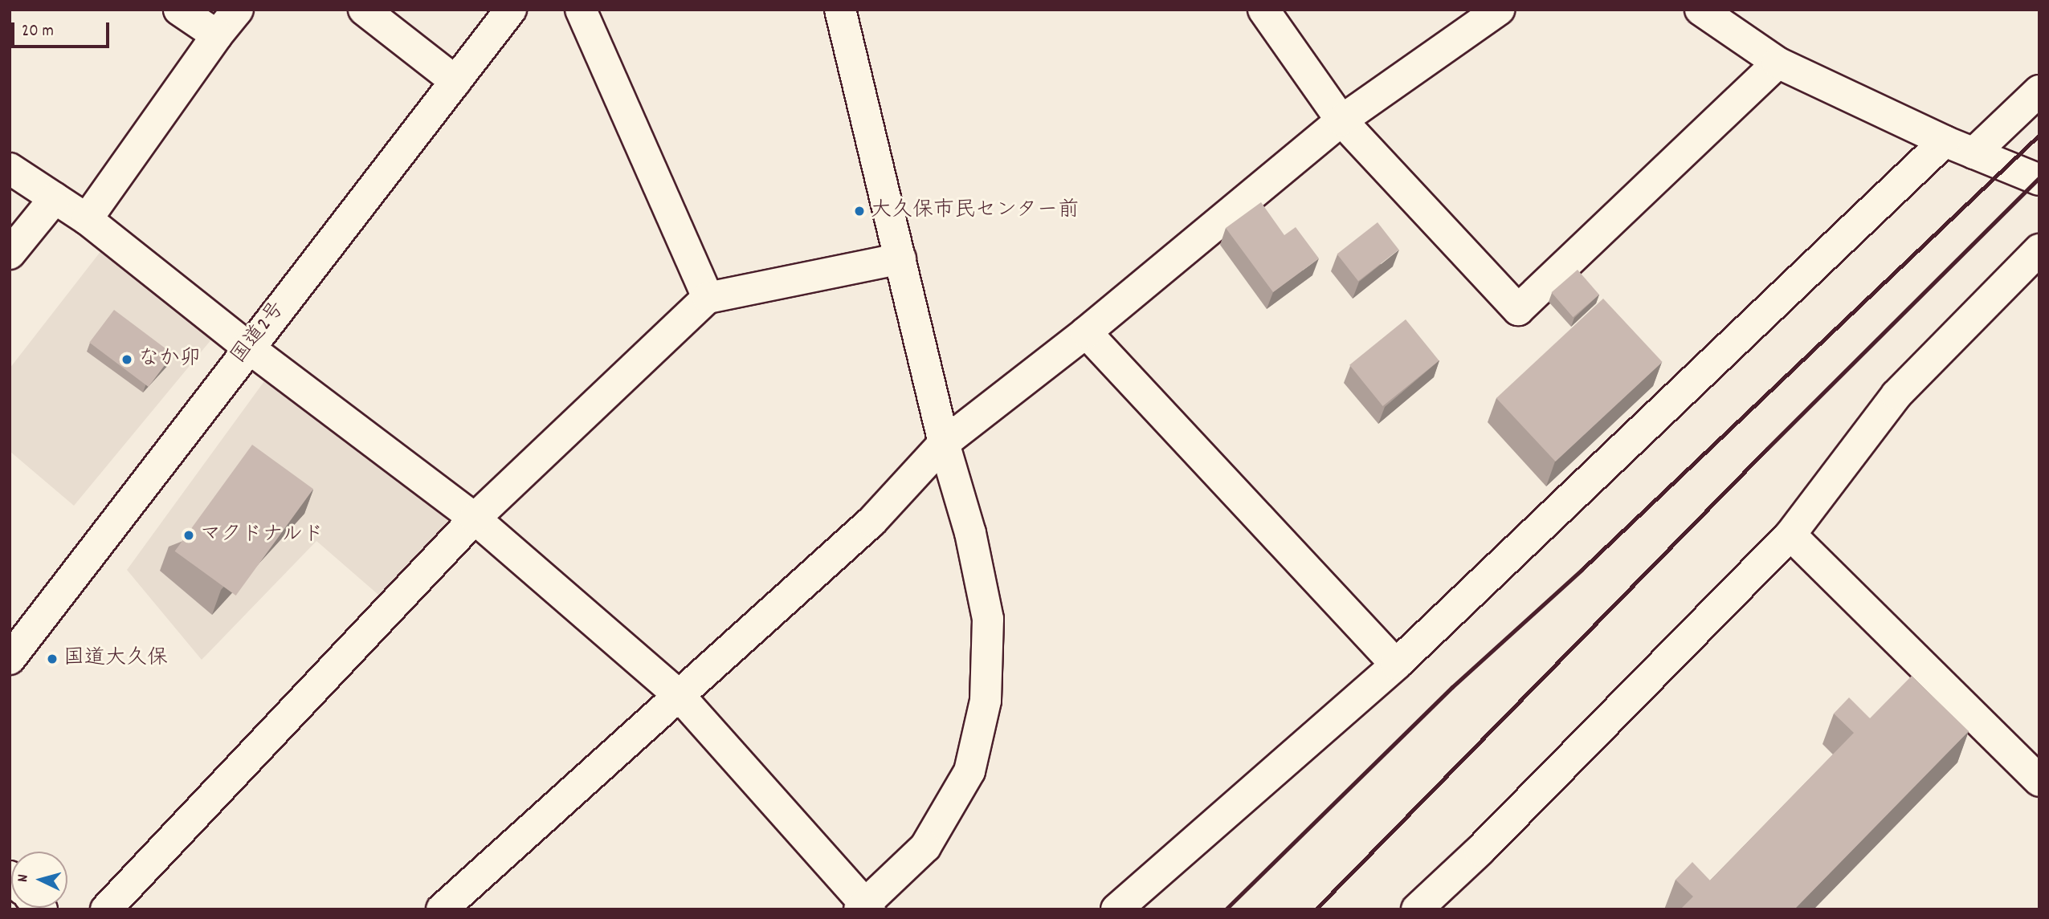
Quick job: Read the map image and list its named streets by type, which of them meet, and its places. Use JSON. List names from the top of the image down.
{
  "streets": {
    "main road": ["国道2号"]
  },
  "places": [
    "大久保市民センター前",
    "なか卯",
    "マクドナルド",
    "国道大久保"
  ],
  "scale_bar": "20 m",
  "north": "left"
}
